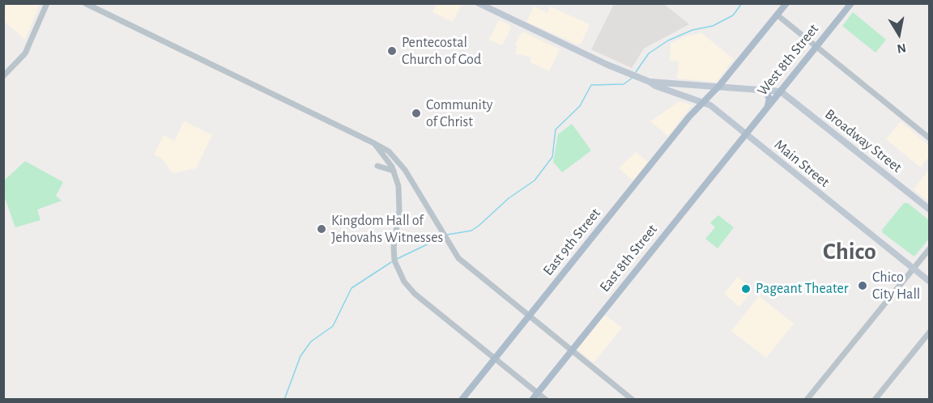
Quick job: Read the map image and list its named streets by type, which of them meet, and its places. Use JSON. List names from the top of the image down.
{
  "streets": {
    "main road": [
      "West 8th Street",
      "Broadway Street",
      "Main Street",
      "East 9th Street",
      "East 8th Street"
    ]
  },
  "crossings": [
    ["West 8th Street", "Broadway Street"],
    ["West 8th Street", "Main Street"],
    ["West 8th Street", "East 8th Street"],
    ["Main Street", "East 9th Street"],
    ["Main Street", "East 8th Street"]
  ],
  "districts": ["Chico"],
  "places": [
    "Pentecostal Church of God",
    "Community of Christ",
    "Kingdom Hall of Jehovahs Witnesses",
    "Chico City Hall",
    "Pageant Theater"
  ],
  "north": "bottom"
}
